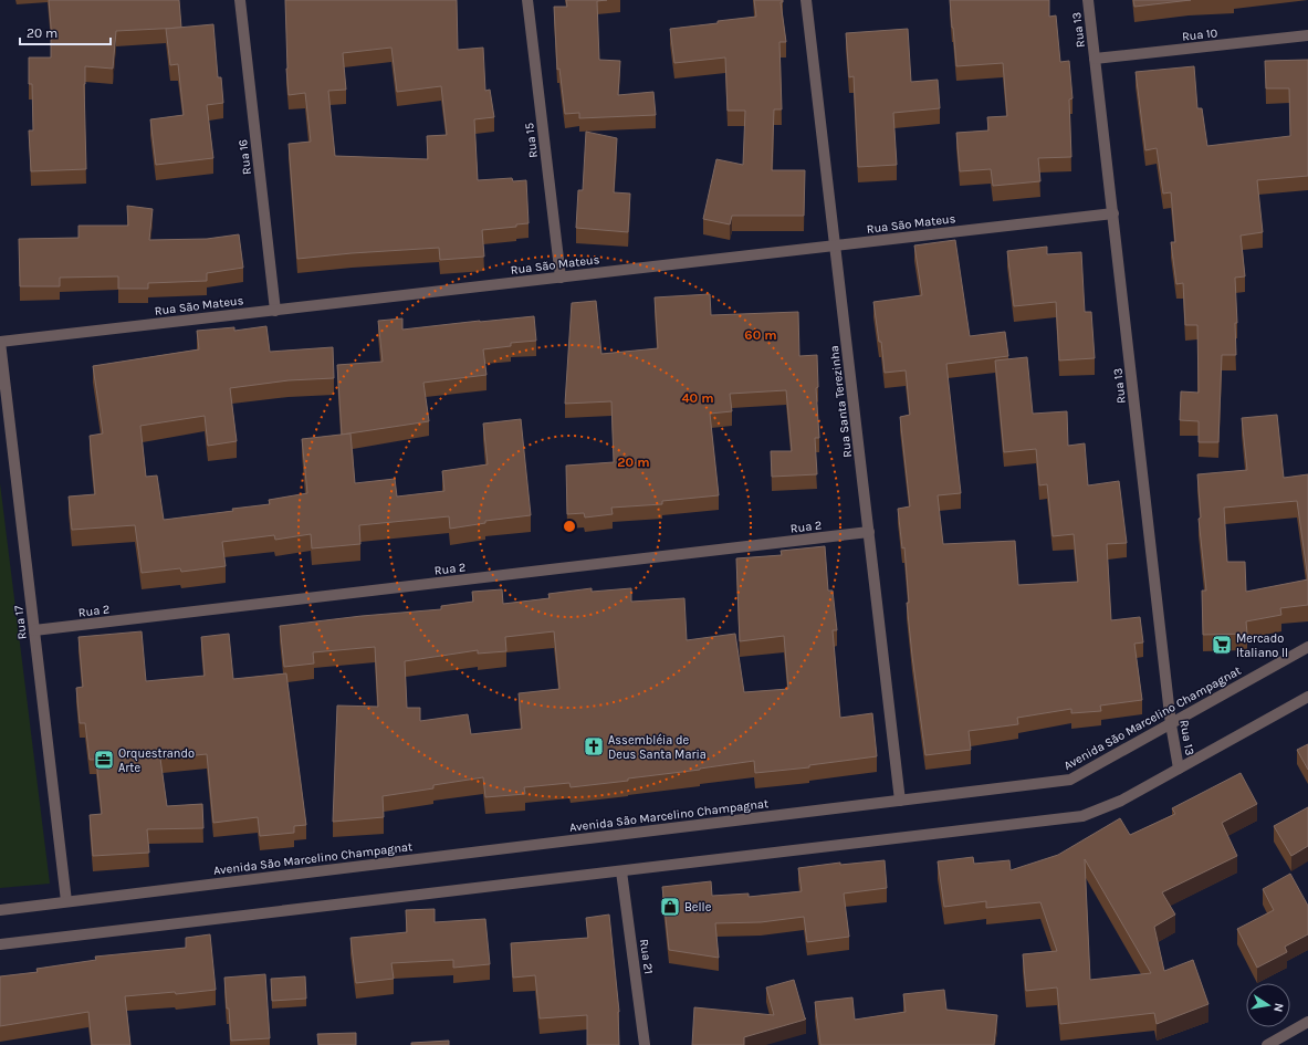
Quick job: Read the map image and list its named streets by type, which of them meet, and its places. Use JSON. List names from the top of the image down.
{
  "streets": {
    "street": [
      "Rua 13",
      "Rua 10",
      "Rua 15",
      "Rua 16",
      "Rua São Mateus",
      "Rua Santa Terezinha",
      "Rua 2",
      "Rua 17",
      "Avenida São Marcelino Champagnat",
      "Rua 21"
    ]
  },
  "crossings": [
    ["Rua 13", "Rua 10"],
    ["Rua 13", "Rua São Mateus"],
    ["Rua 13", "Avenida São Marcelino Champagnat"],
    ["Rua 15", "Rua São Mateus"],
    ["Rua 16", "Rua São Mateus"],
    ["Rua São Mateus", "Rua Santa Terezinha"],
    ["Rua São Mateus", "Rua 17"],
    ["Rua Santa Terezinha", "Rua 2"],
    ["Rua Santa Terezinha", "Avenida São Marcelino Champagnat"],
    ["Rua 2", "Rua 17"],
    ["Rua 17", "Avenida São Marcelino Champagnat"]
  ],
  "places": {
    "supermarket": ["Mercado Italiano II"],
    "church": ["Assembléia de Deus Santa Maria"],
    "office": ["Orquestrando Arte"],
    "shop": ["Belle"]
  },
  "scale_bar": "20 m",
  "north": "right",
  "rings": ["60 m", "40 m", "20 m"]
}
